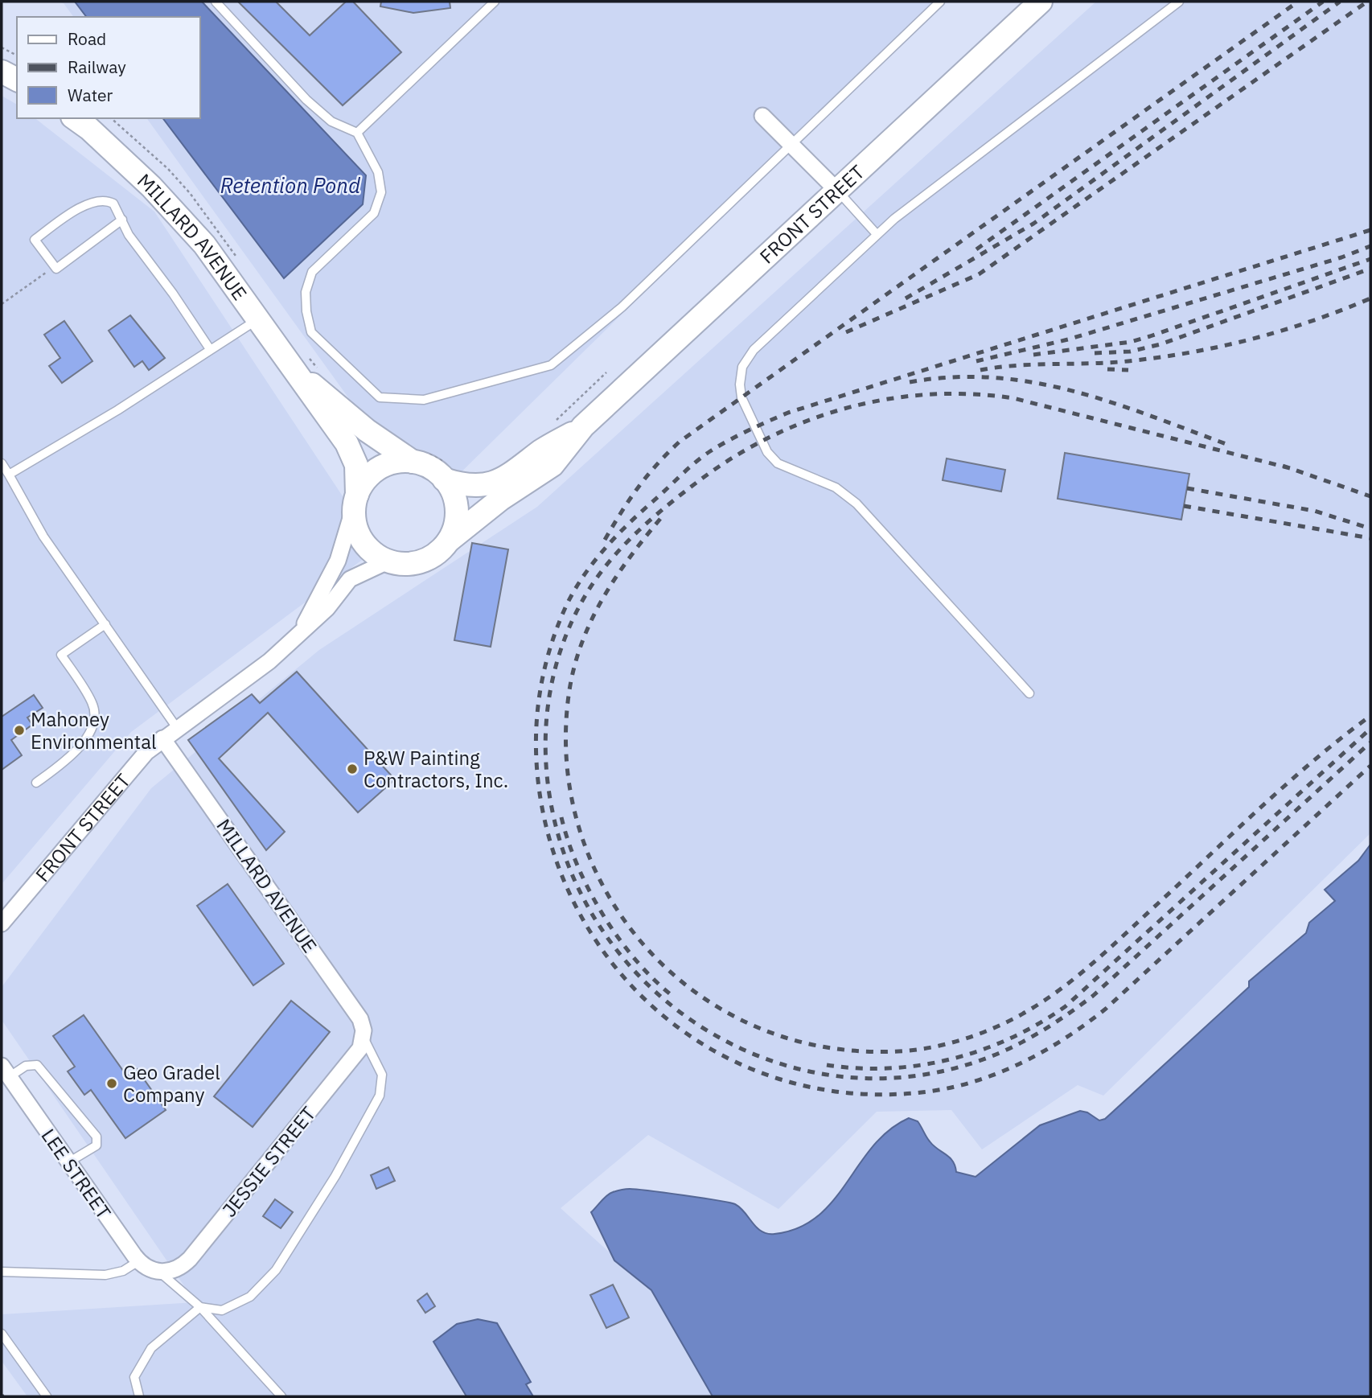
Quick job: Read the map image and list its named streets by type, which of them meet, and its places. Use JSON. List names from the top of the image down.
{
  "streets": {
    "street": [
      "FRONT STREET",
      "MILLARD AVENUE",
      "JESSIE STREET",
      "LEE STREET"
    ]
  },
  "crossings": [
    ["FRONT STREET", "MILLARD AVENUE"],
    ["MILLARD AVENUE", "JESSIE STREET"],
    ["JESSIE STREET", "LEE STREET"]
  ],
  "water": ["Retention Pond"],
  "places": ["Mahoney Environmental", "P&W Painting Contractors, Inc.", "Geo Gradel Company"],
  "legend": ["Road", "Railway", "Water"]
}
